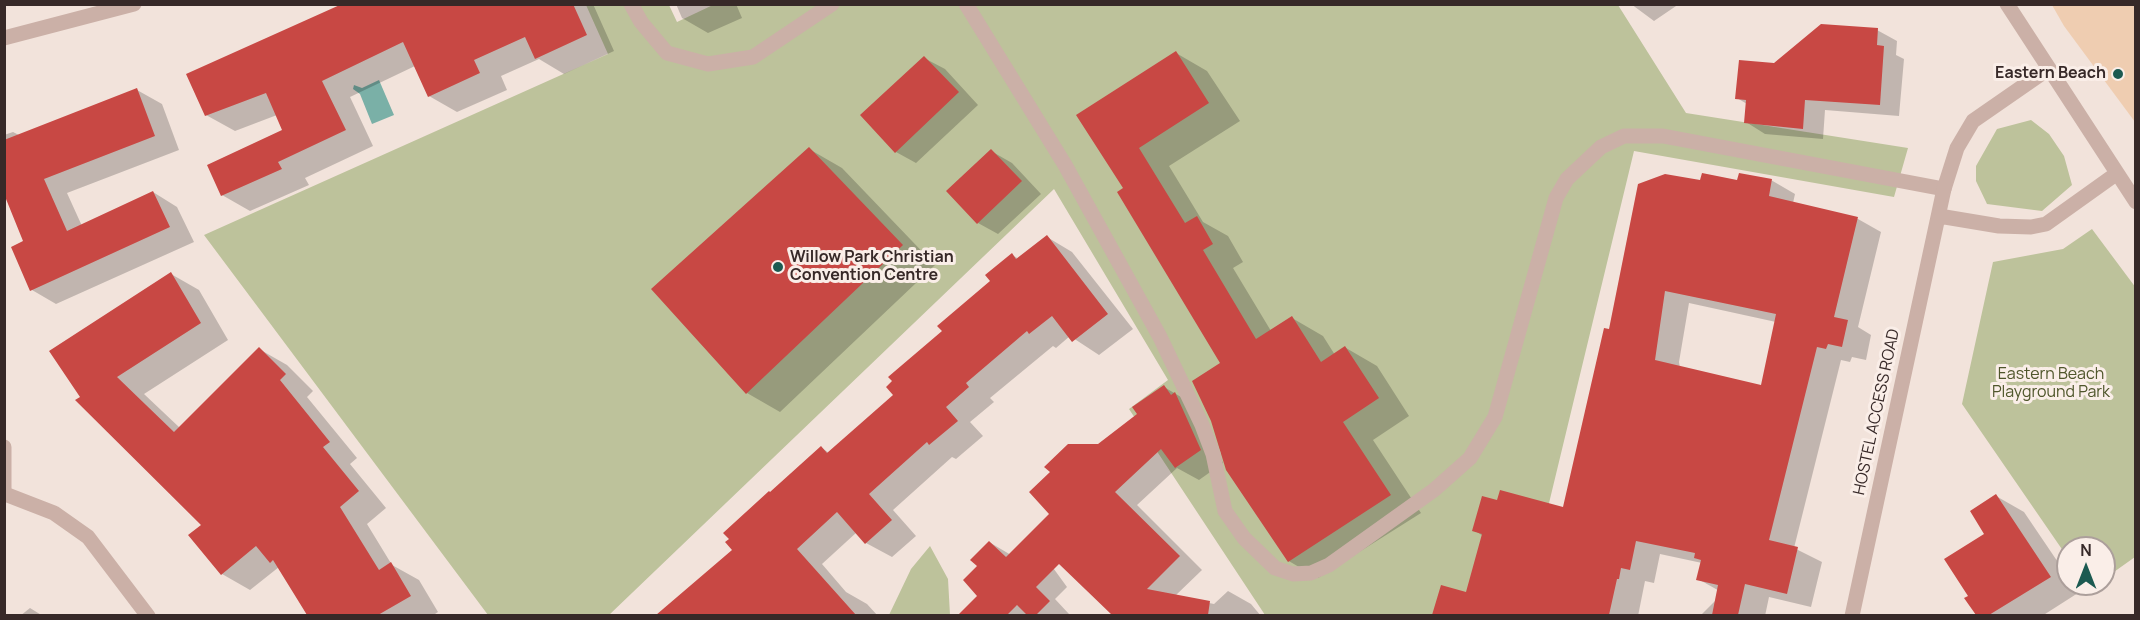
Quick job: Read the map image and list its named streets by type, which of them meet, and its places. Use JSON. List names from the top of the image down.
{
  "streets": {
    "street": ["HOSTEL ACCESS ROAD"]
  },
  "parks": ["Eastern Beach Playground Park"],
  "places": ["Eastern Beach", "Willow Park Christian Convention Centre"],
  "north": "top"
}
